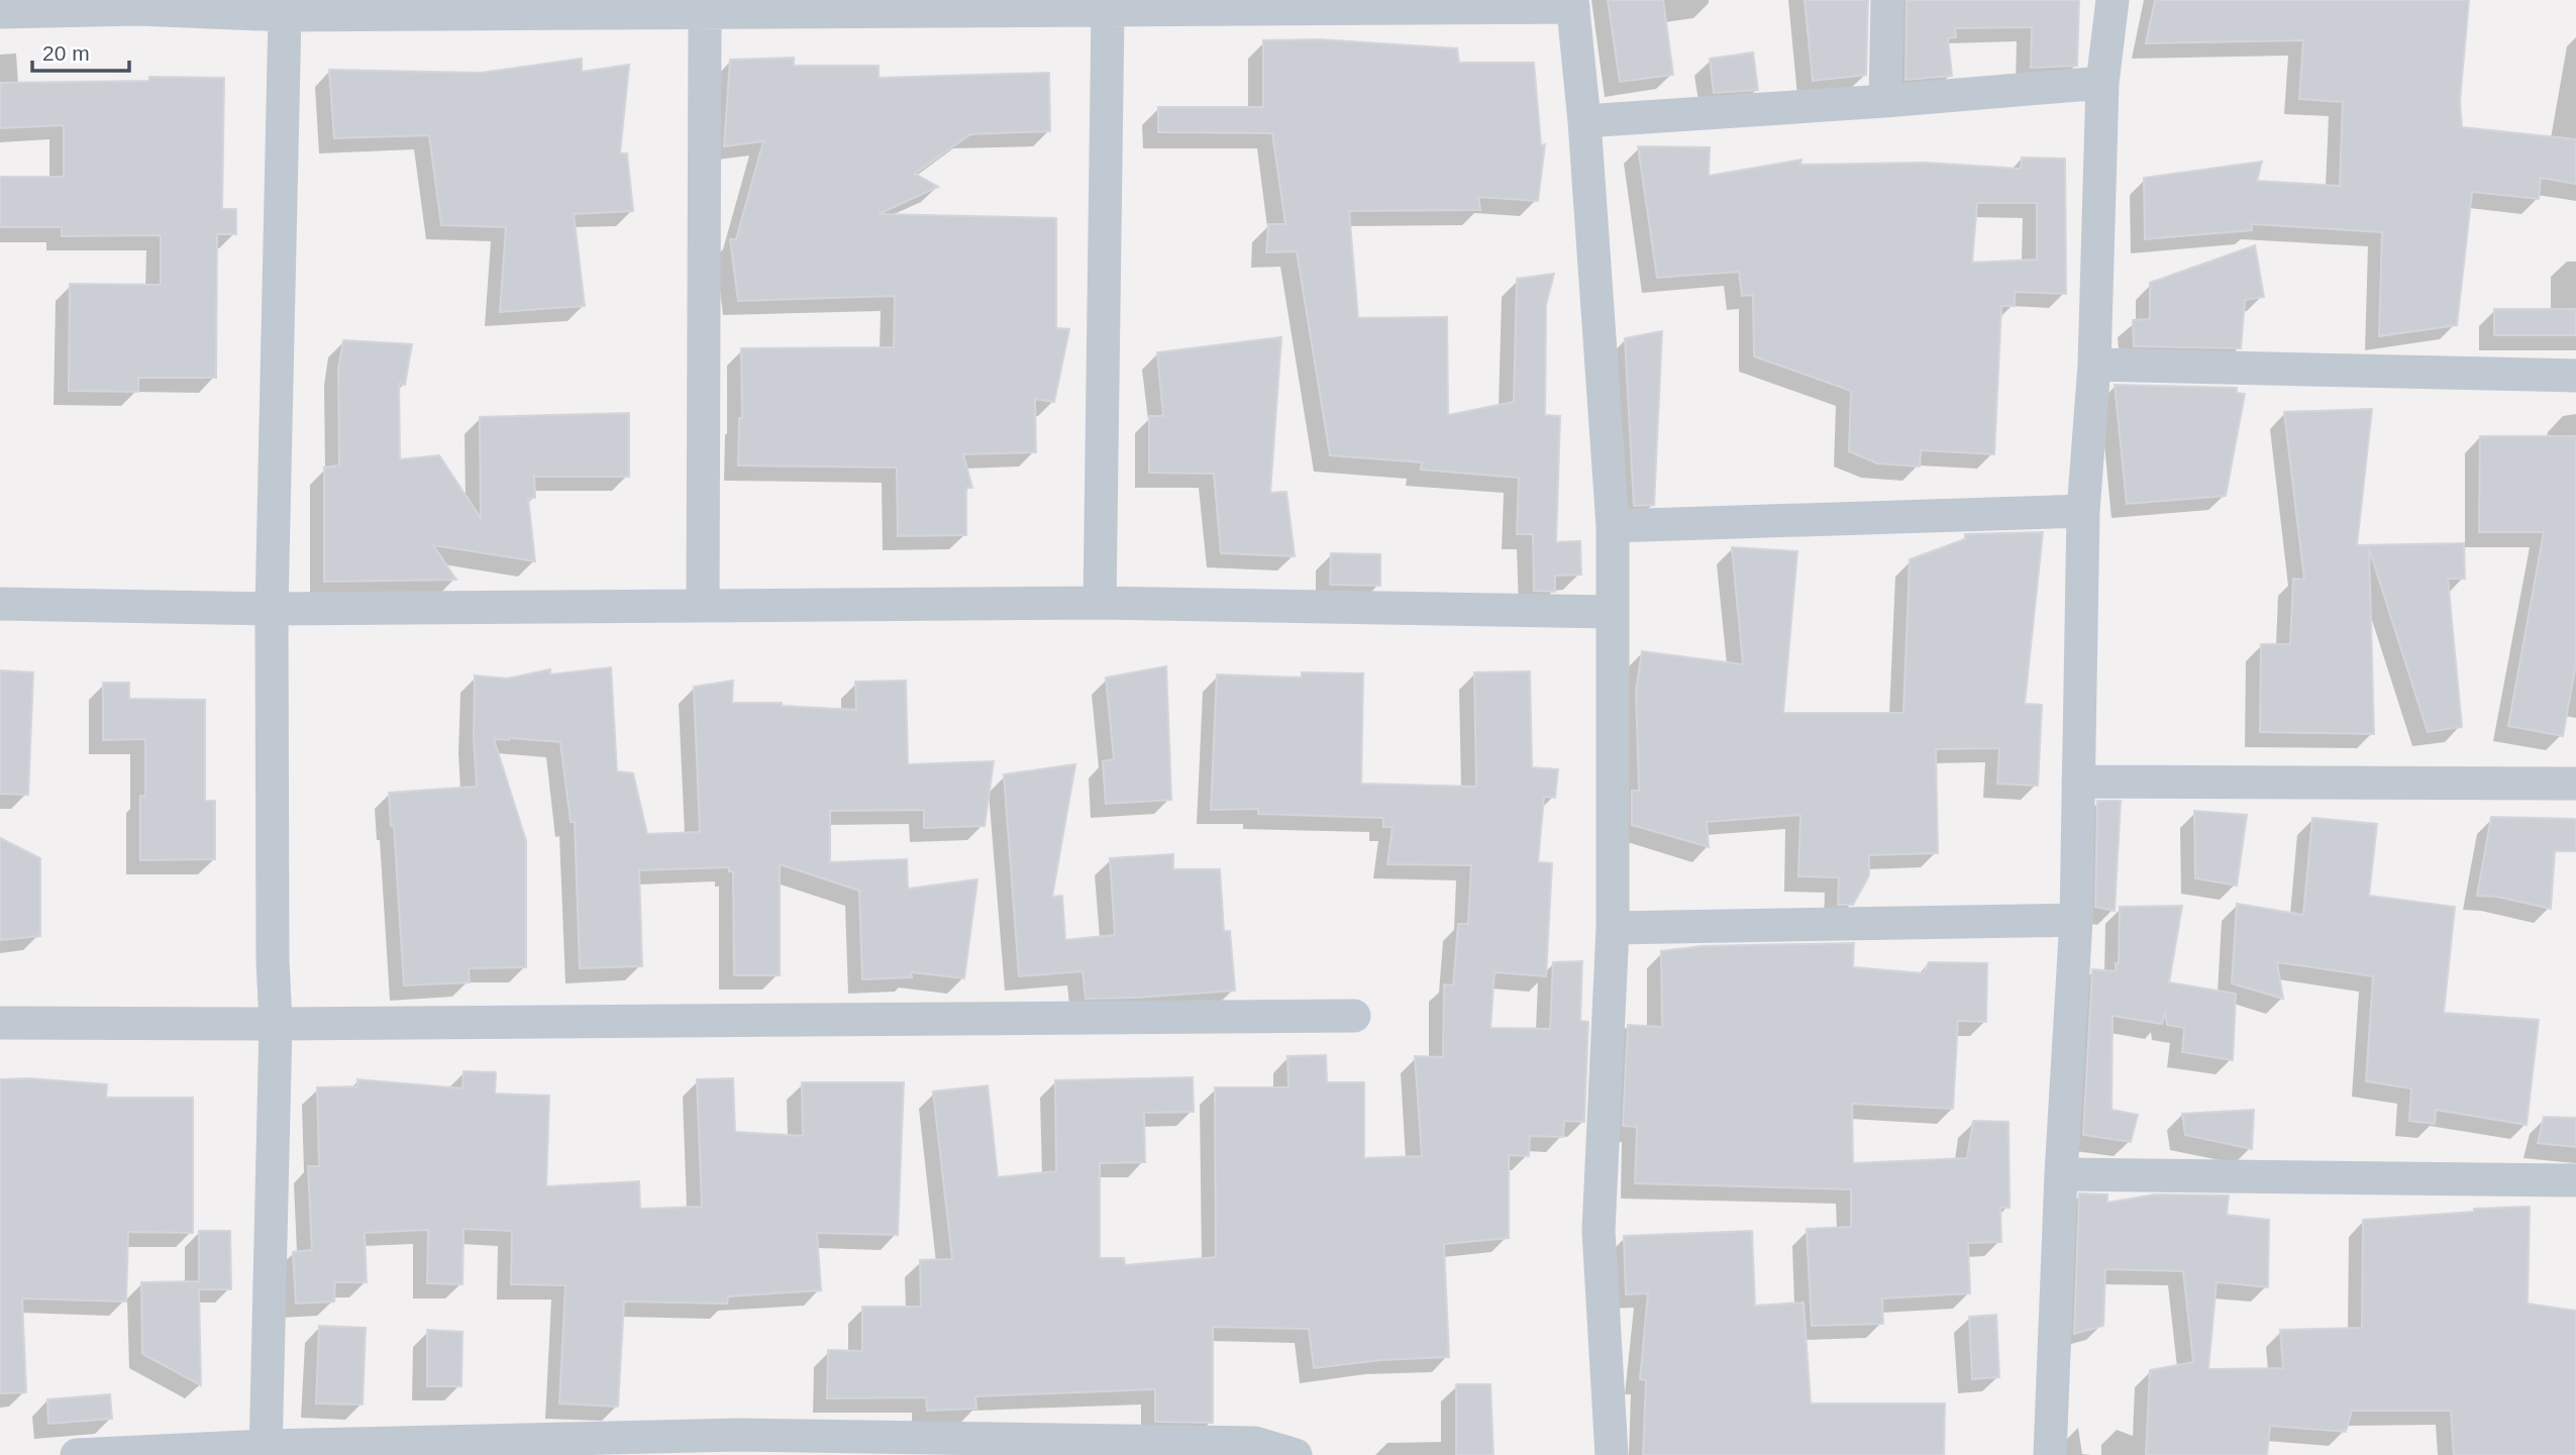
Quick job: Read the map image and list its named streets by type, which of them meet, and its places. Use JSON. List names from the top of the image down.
{
  "scale_bar": "20 m"
}
